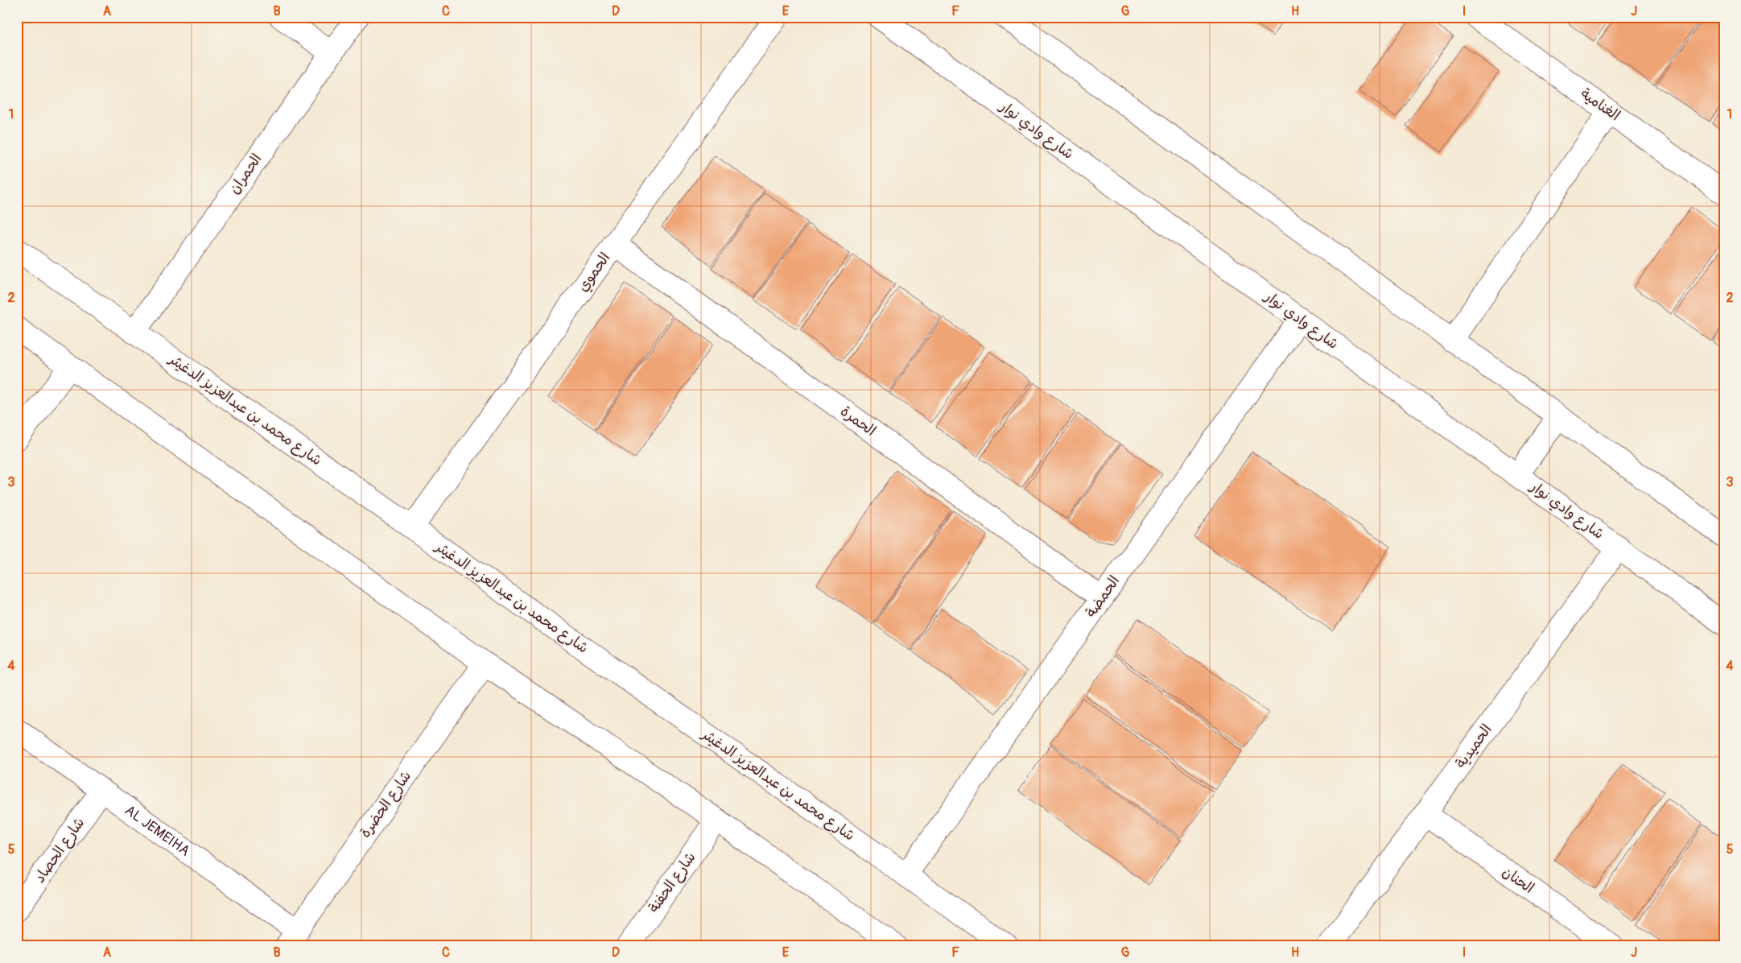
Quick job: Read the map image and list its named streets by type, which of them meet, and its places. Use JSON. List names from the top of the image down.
{
  "streets": {
    "street": [
      "الغنامية",
      "شارع وادي نوار",
      "الحمران",
      "الحموي",
      "شارع محمد بن عبدالعزيز الدغيثر",
      "الحمرة",
      "الحمضة",
      "الحميدية",
      "شارع الحضرة",
      "AL JEMEIHA",
      "شارع الحصاد",
      "الحنان",
      "شارع الحفنة"
    ]
  },
  "crossings": [
    ["شارع وادي نوار", "الحمضة"],
    ["شارع وادي نوار", "الحميدية"],
    ["الحمران", "شارع محمد بن عبدالعزيز الدغيثر"],
    ["الحموي", "شارع محمد بن عبدالعزيز الدغيثر"],
    ["الحموي", "الحمرة"],
    ["شارع محمد بن عبدالعزيز الدغيثر", "الحمضة"],
    ["الحمرة", "الحمضة"],
    ["الحميدية", "الحنان"],
    ["شارع الحضرة", "AL JEMEIHA"],
    ["AL JEMEIHA", "شارع الحصاد"]
  ],
  "grid": {
    "columns": [
      "A",
      "B",
      "C",
      "D",
      "E",
      "F",
      "G",
      "H",
      "I",
      "J"
    ],
    "rows": [
      "1",
      "2",
      "3",
      "4",
      "5"
    ]
  }
}
